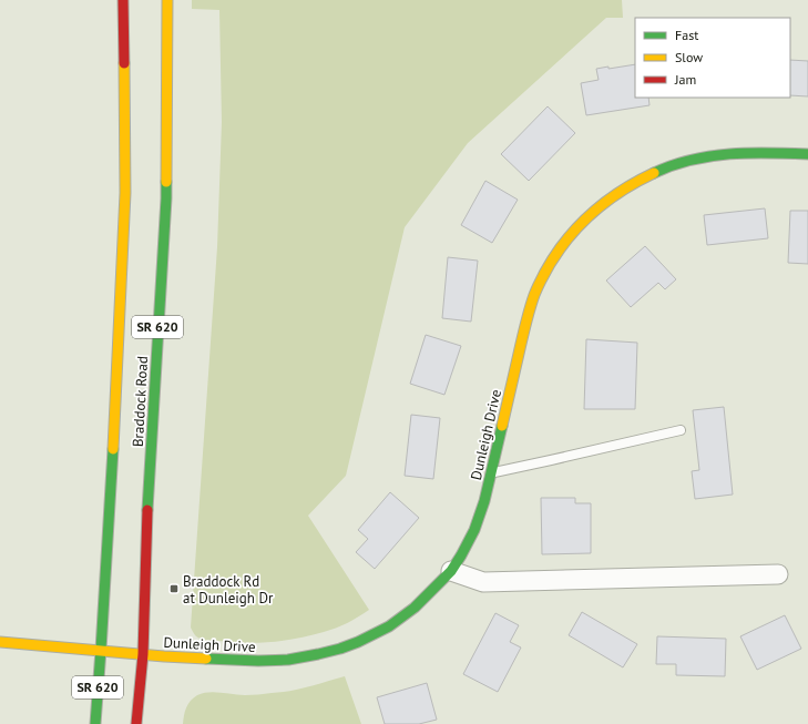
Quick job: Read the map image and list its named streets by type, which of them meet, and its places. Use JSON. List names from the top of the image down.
{
  "streets": {
    "main road": ["SR 620", "Braddock Road", "Dunleigh Drive"]
  },
  "crossings": [
    ["Braddock Road", "Dunleigh Drive"]
  ],
  "places": {
    "transit": ["Braddock Rd at Dunleigh Dr"]
  },
  "legend": ["Fast", "Slow", "Jam"]
}
